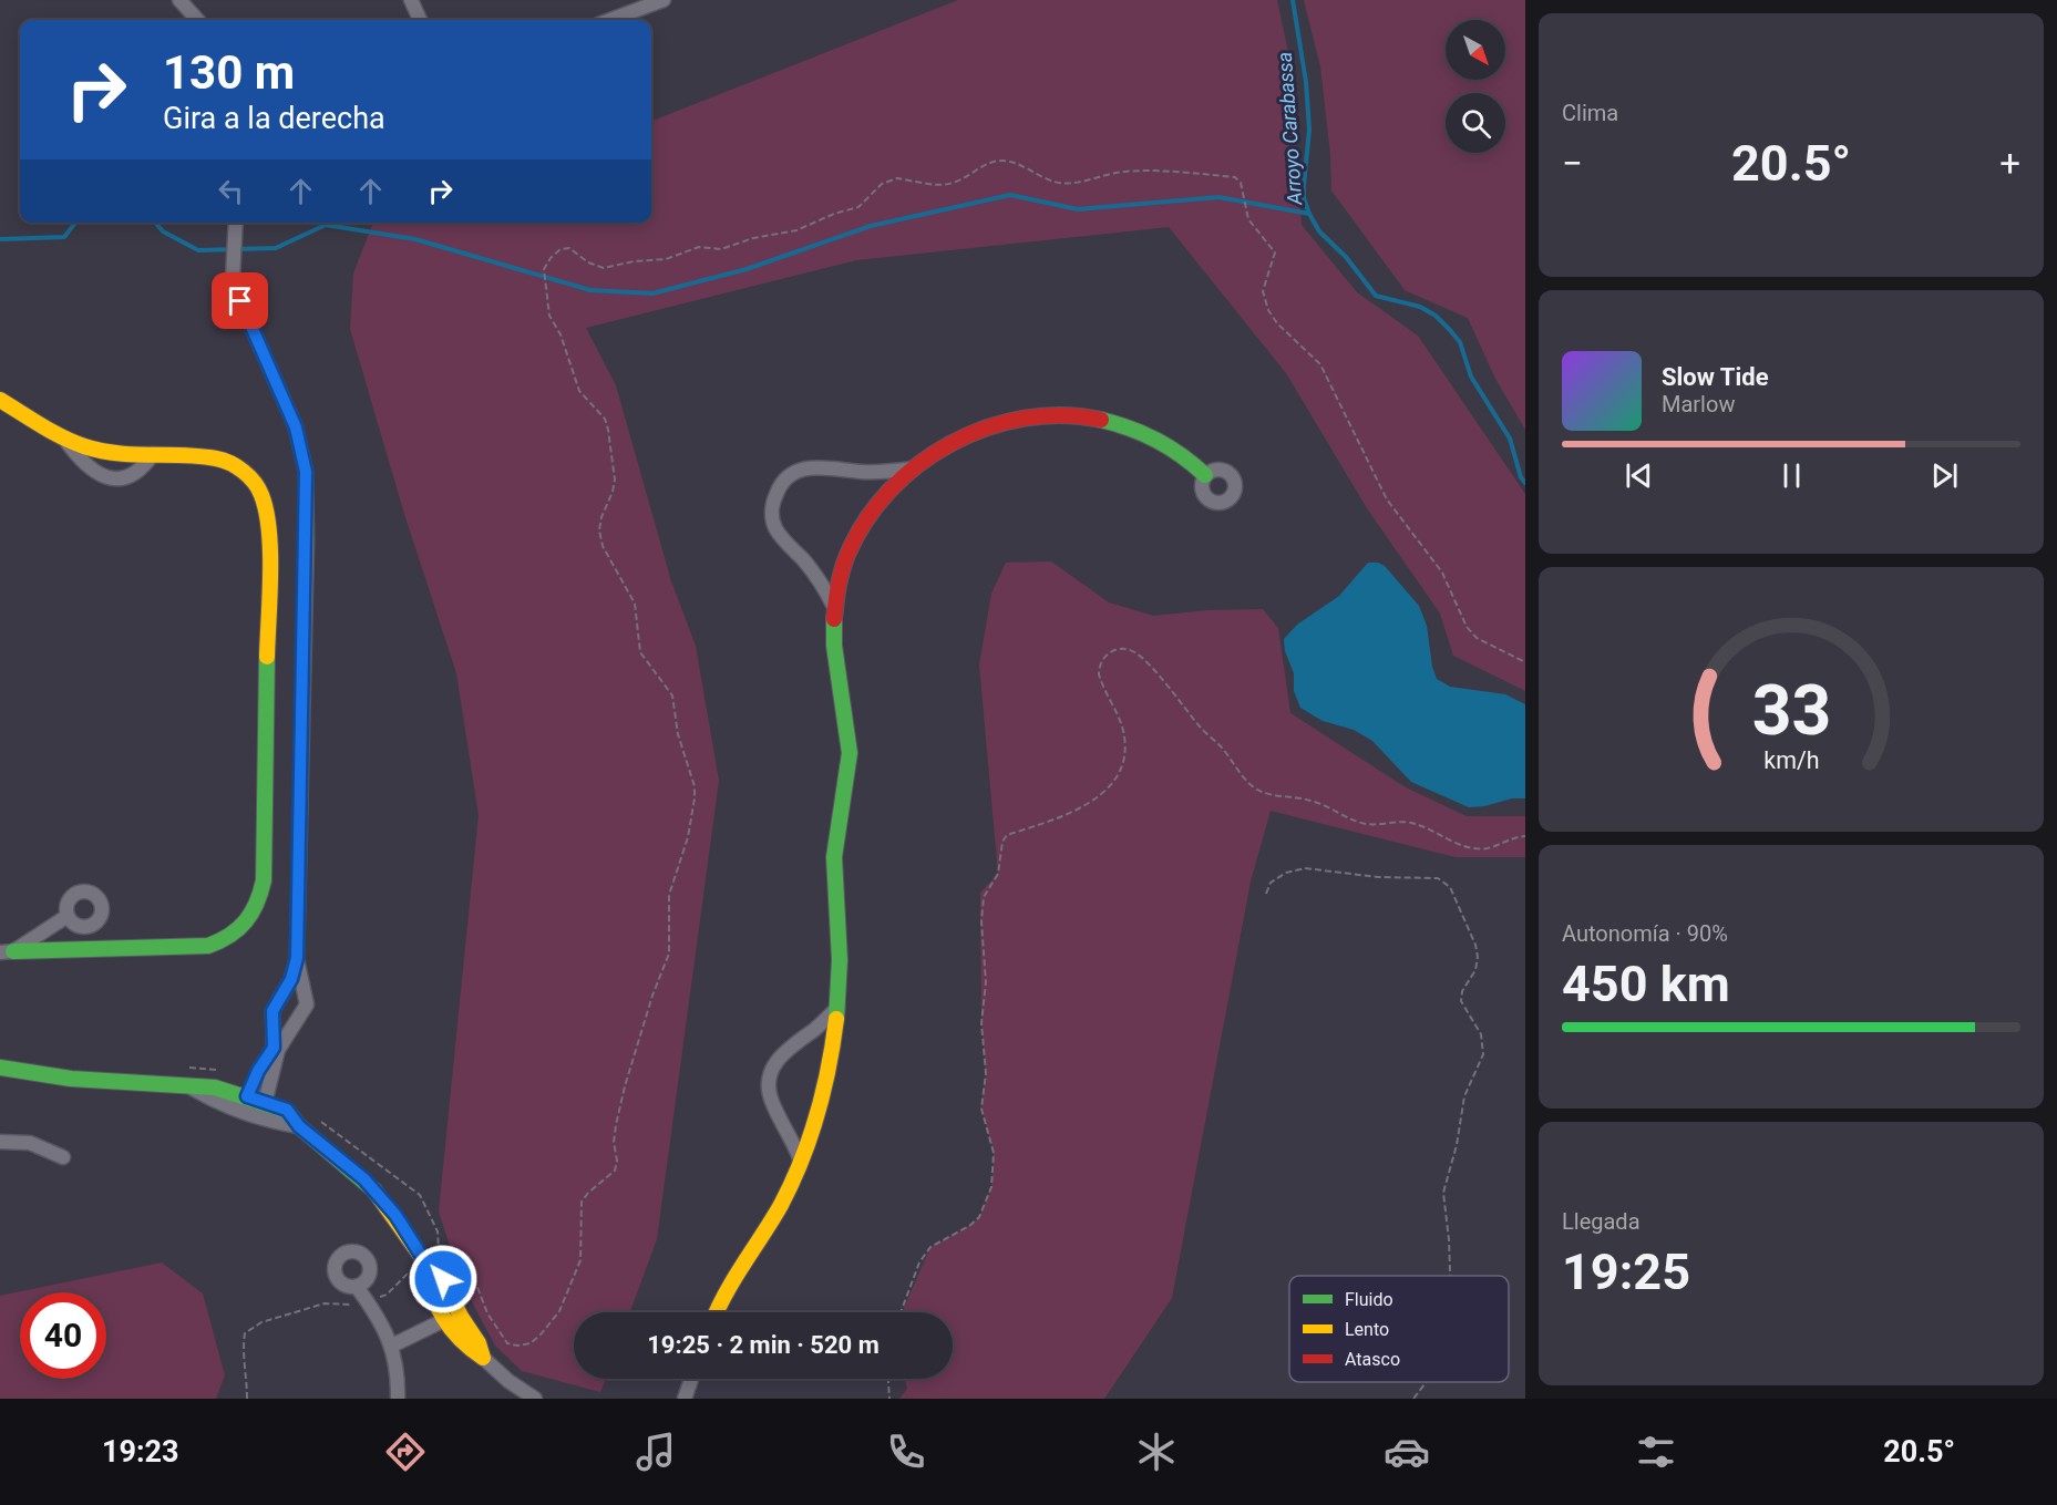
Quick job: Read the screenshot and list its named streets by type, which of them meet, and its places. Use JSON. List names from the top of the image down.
{
  "water": ["Arroyo Carabassa"],
  "legend": ["Fluido", "Lento", "Atasco"],
  "north": "bottom right",
  "page": {
    "tile": [
      "Clima",
      ["Autonomía · 90%", "450 km"],
      ["Llegada", "19:25"]
    ],
    "turn": ["130 m", "Gira a la derecha"],
    "heat": ["−", "20.5°", "+"],
    "song": ["Slow Tide", "Marlow"],
    "limit": "40",
    "trip": "19:25 · 2 min · 520 m",
    "tabs": ["19:23", "20.5°"],
    "gauge": ["33", "km/h"]
  }
}
